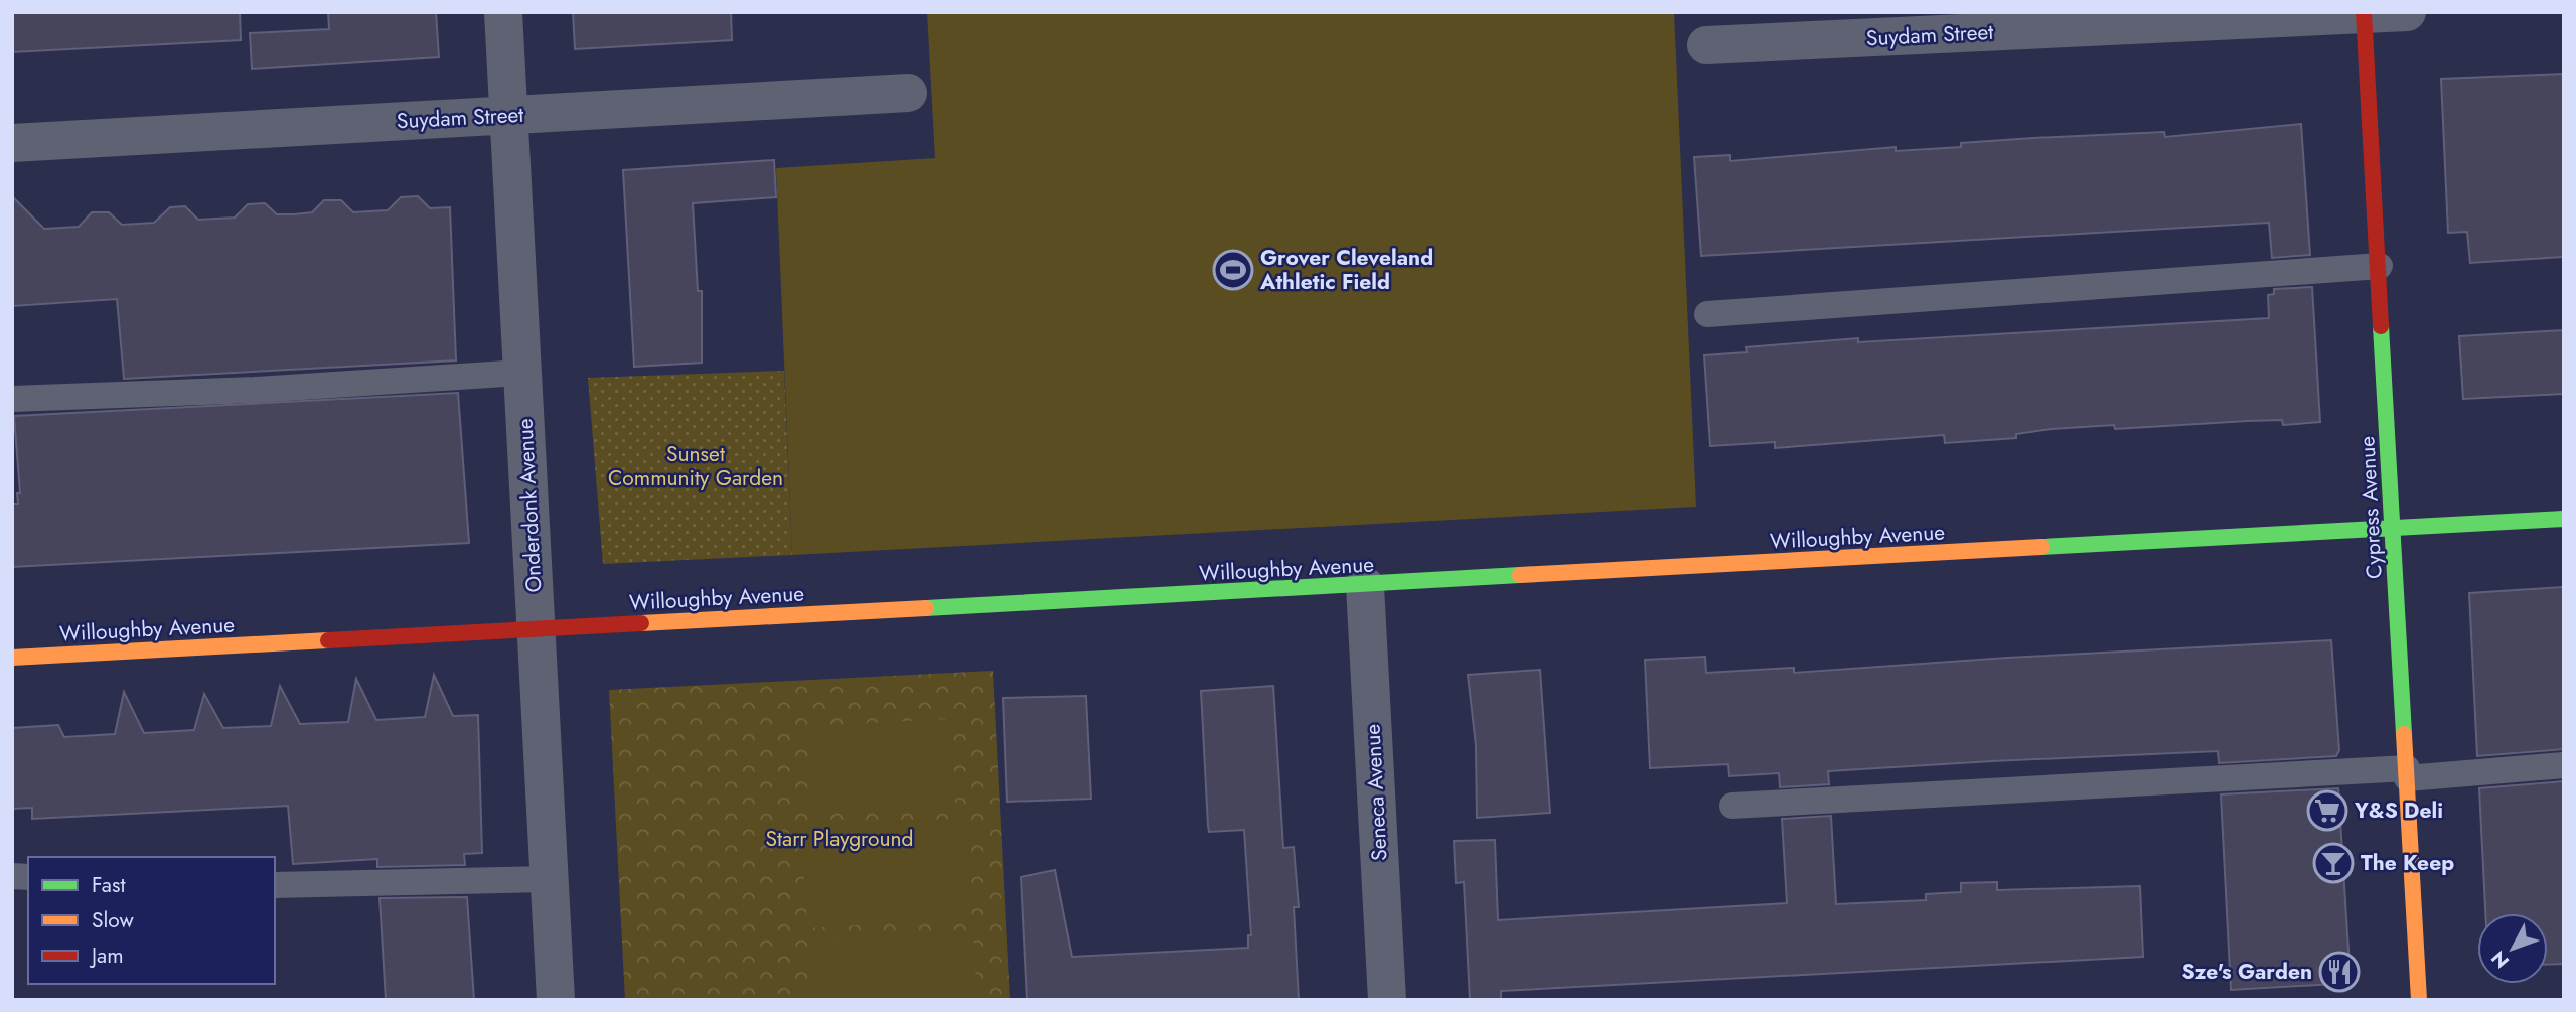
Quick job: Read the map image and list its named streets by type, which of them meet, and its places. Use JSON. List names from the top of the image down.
{
  "streets": {
    "street": [
      "Suydam Street",
      "Onderdonk Avenue",
      "Cypress Avenue",
      "Willoughby Avenue",
      "Seneca Avenue"
    ]
  },
  "crossings": [
    ["Suydam Street", "Onderdonk Avenue"],
    ["Suydam Street", "Cypress Avenue"],
    ["Onderdonk Avenue", "Willoughby Avenue"],
    ["Cypress Avenue", "Willoughby Avenue"],
    ["Willoughby Avenue", "Seneca Avenue"]
  ],
  "parks": ["Sunset Community Garden", "Starr Playground"],
  "places": {
    "sports": ["Grover Cleveland Athletic Field"],
    "supermarket": ["Y&S Deli"],
    "bar": ["The Keep"],
    "restaurant": ["Sze's Garden"]
  },
  "legend": ["Fast", "Slow", "Jam"],
  "north": "bottom left"
}
